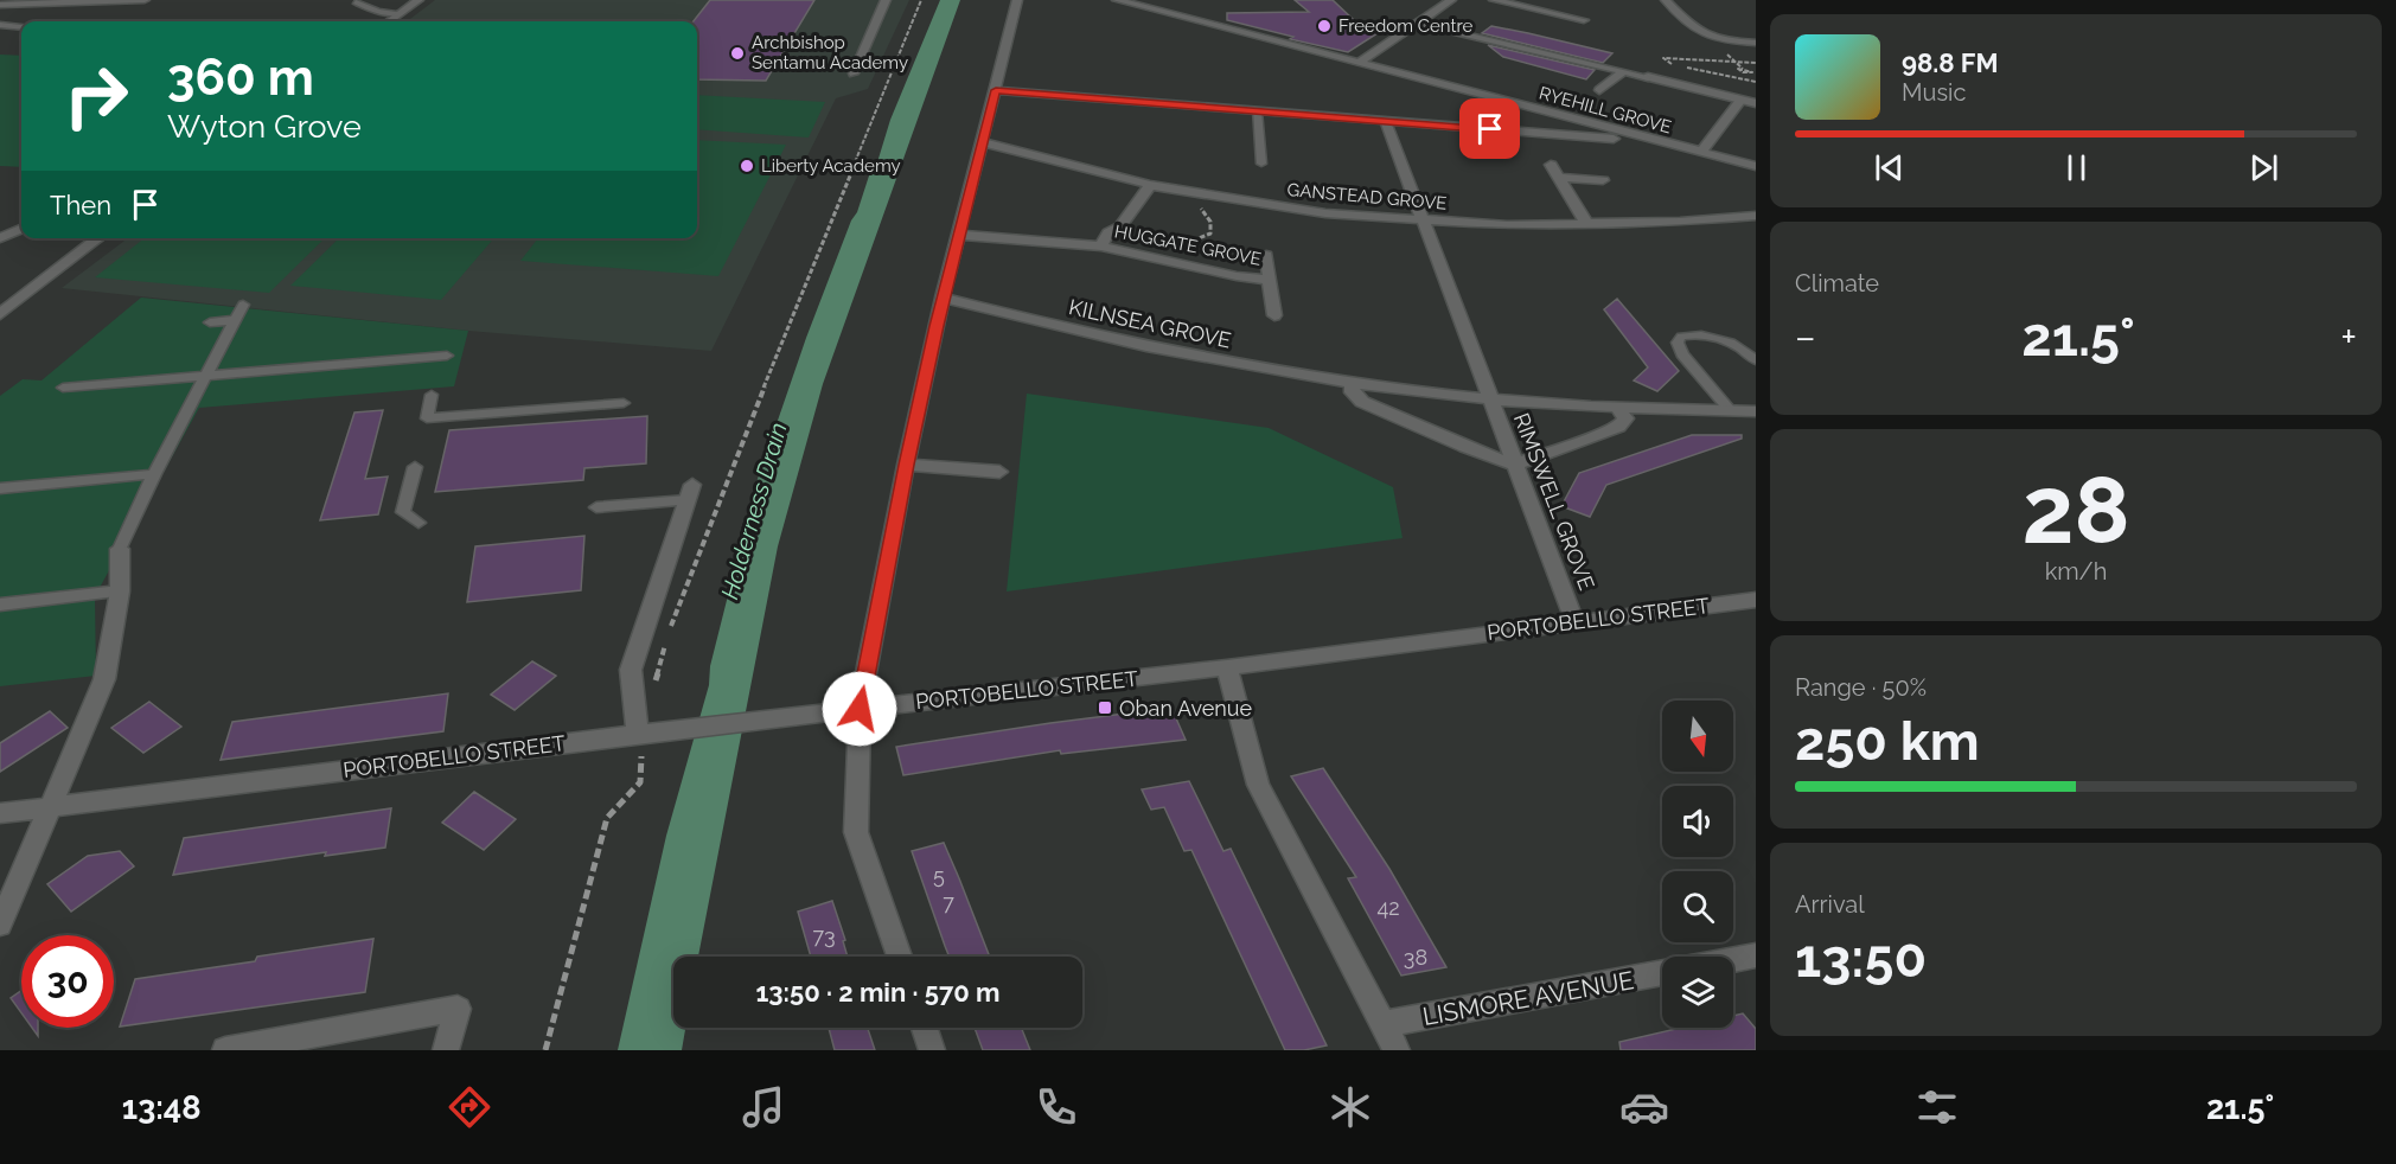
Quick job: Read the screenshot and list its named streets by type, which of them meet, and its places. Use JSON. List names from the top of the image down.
{
  "streets": {
    "street": [
      "RYEHILL GROVE",
      "GANSTEAD GROVE",
      "HUGGATE GROVE",
      "KILNSEA GROVE",
      "RIMSWELL GROVE",
      "PORTOBELLO STREET",
      "LISMORE AVENUE"
    ]
  },
  "crossings": [
    ["GANSTEAD GROVE", "HUGGATE GROVE"],
    ["GANSTEAD GROVE", "RIMSWELL GROVE"],
    ["KILNSEA GROVE", "RIMSWELL GROVE"],
    ["RIMSWELL GROVE", "PORTOBELLO STREET"]
  ],
  "water": ["Holderness Drain"],
  "places": {
    "other": ["Freedom Centre", "Archbishop Sentamu Academy", "Liberty Academy"],
    "transit": ["Oban Avenue"]
  },
  "house_numbers": [
    "5",
    "7",
    "42",
    "73",
    "38"
  ],
  "north": "bottom",
  "page": {
    "turn": ["360 m", "Wyton Grove"],
    "song": ["98.8 FM", "Music"],
    "then": "Then",
    "tile": [
      "Climate",
      ["28", "km/h"],
      ["Range · 50%", "250 km"],
      ["Arrival", "13:50"]
    ],
    "heat": ["−", "21.5°", "+"],
    "limit": "30",
    "trip": "13:50 · 2 min · 570 m",
    "tabs": ["13:48", "21.5°"]
  }
}
